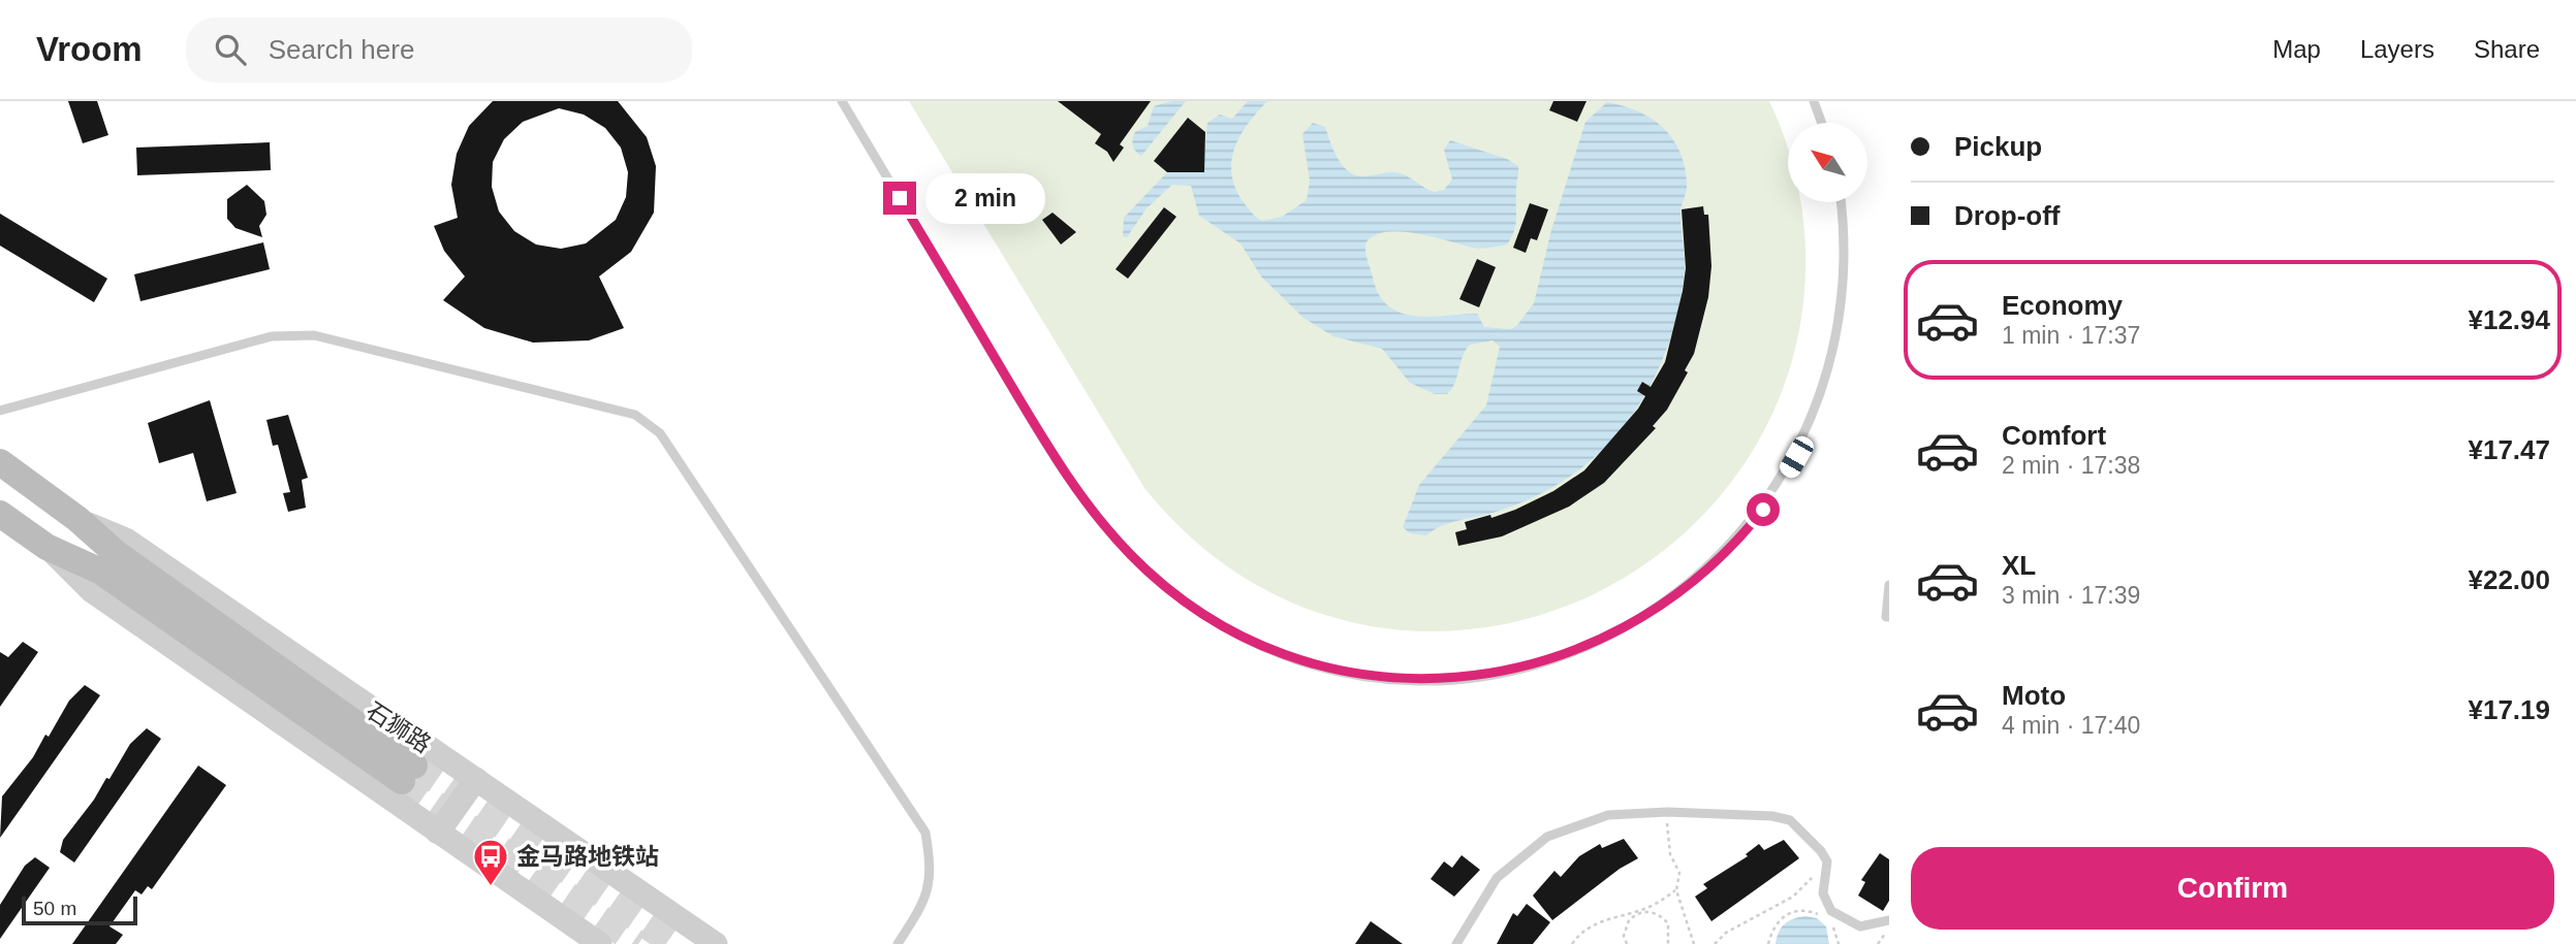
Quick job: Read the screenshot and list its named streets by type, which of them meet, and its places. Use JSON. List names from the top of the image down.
{
  "streets": {
    "main road": ["石狮路"]
  },
  "places": {
    "bus stop": ["金马路地铁站"]
  },
  "scale_bar": "50 m",
  "north": "top left",
  "page": {
    "header": "Vroom",
    "search": "Search here",
    "nav": ["Map", "Layers", "Share"],
    "banner": ["Pickup", "Drop-off"],
    "bubble": "2 min",
    "list": [
      {
        "name": "Economy",
        "note": "1 min · 17:37",
        "value": "¥12.94"
      },
      {
        "name": "Comfort",
        "note": "2 min · 17:38",
        "value": "¥17.47"
      },
      {
        "name": "XL",
        "note": "3 min · 17:39",
        "value": "¥22.00"
      },
      {
        "name": "Moto",
        "note": "4 min · 17:40",
        "value": "¥17.19"
      }
    ],
    "buttons": "Confirm",
    "scale": "50 m"
  }
}
